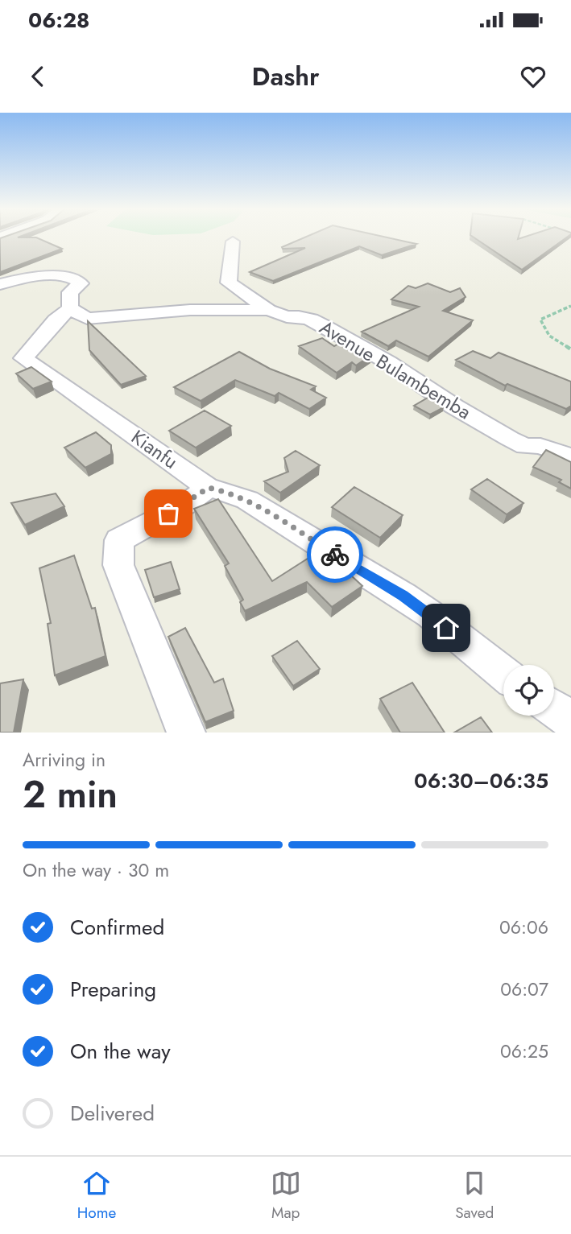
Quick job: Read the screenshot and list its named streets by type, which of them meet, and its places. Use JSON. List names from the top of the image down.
{
  "streets": {
    "street": ["Avenue Bulambemba", "Kianfu"]
  },
  "page": {
    "status": "06:28",
    "header": "Dashr",
    "heading": ["2 min", "Arriving in", "06:30–06:35"],
    "bar": "On the way · 30 m",
    "list": [
      ["Confirmed", "06:06"],
      ["Preparing", "06:07"],
      ["On the way", "06:25"],
      "Delivered"
    ],
    "tabs": ["Home", "Map", "Saved"]
  }
}
